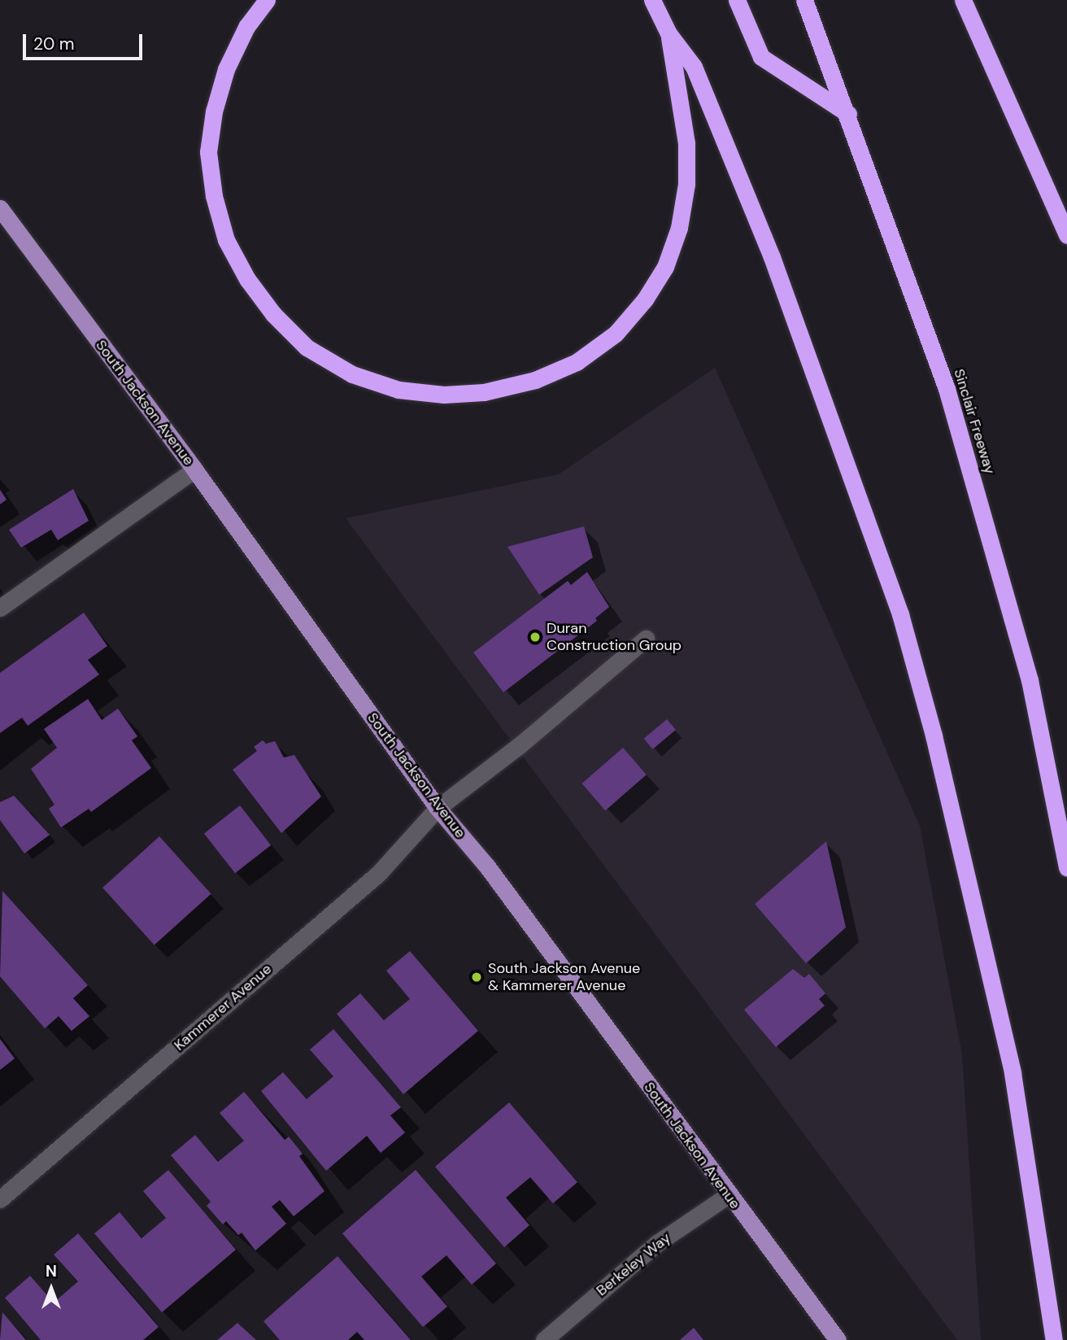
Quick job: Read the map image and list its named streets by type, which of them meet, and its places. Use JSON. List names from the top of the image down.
{
  "streets": {
    "highway": ["Sinclair Freeway"],
    "main road": ["South Jackson Avenue"],
    "street": ["Kammerer Avenue", "Berkeley Way"]
  },
  "crossings": [
    ["South Jackson Avenue", "Kammerer Avenue"],
    ["South Jackson Avenue", "Berkeley Way"]
  ],
  "places": ["Duran Construction Group", "South Jackson Avenue & Kammerer Avenue"],
  "scale_bar": "20 m",
  "north": "top"
}
